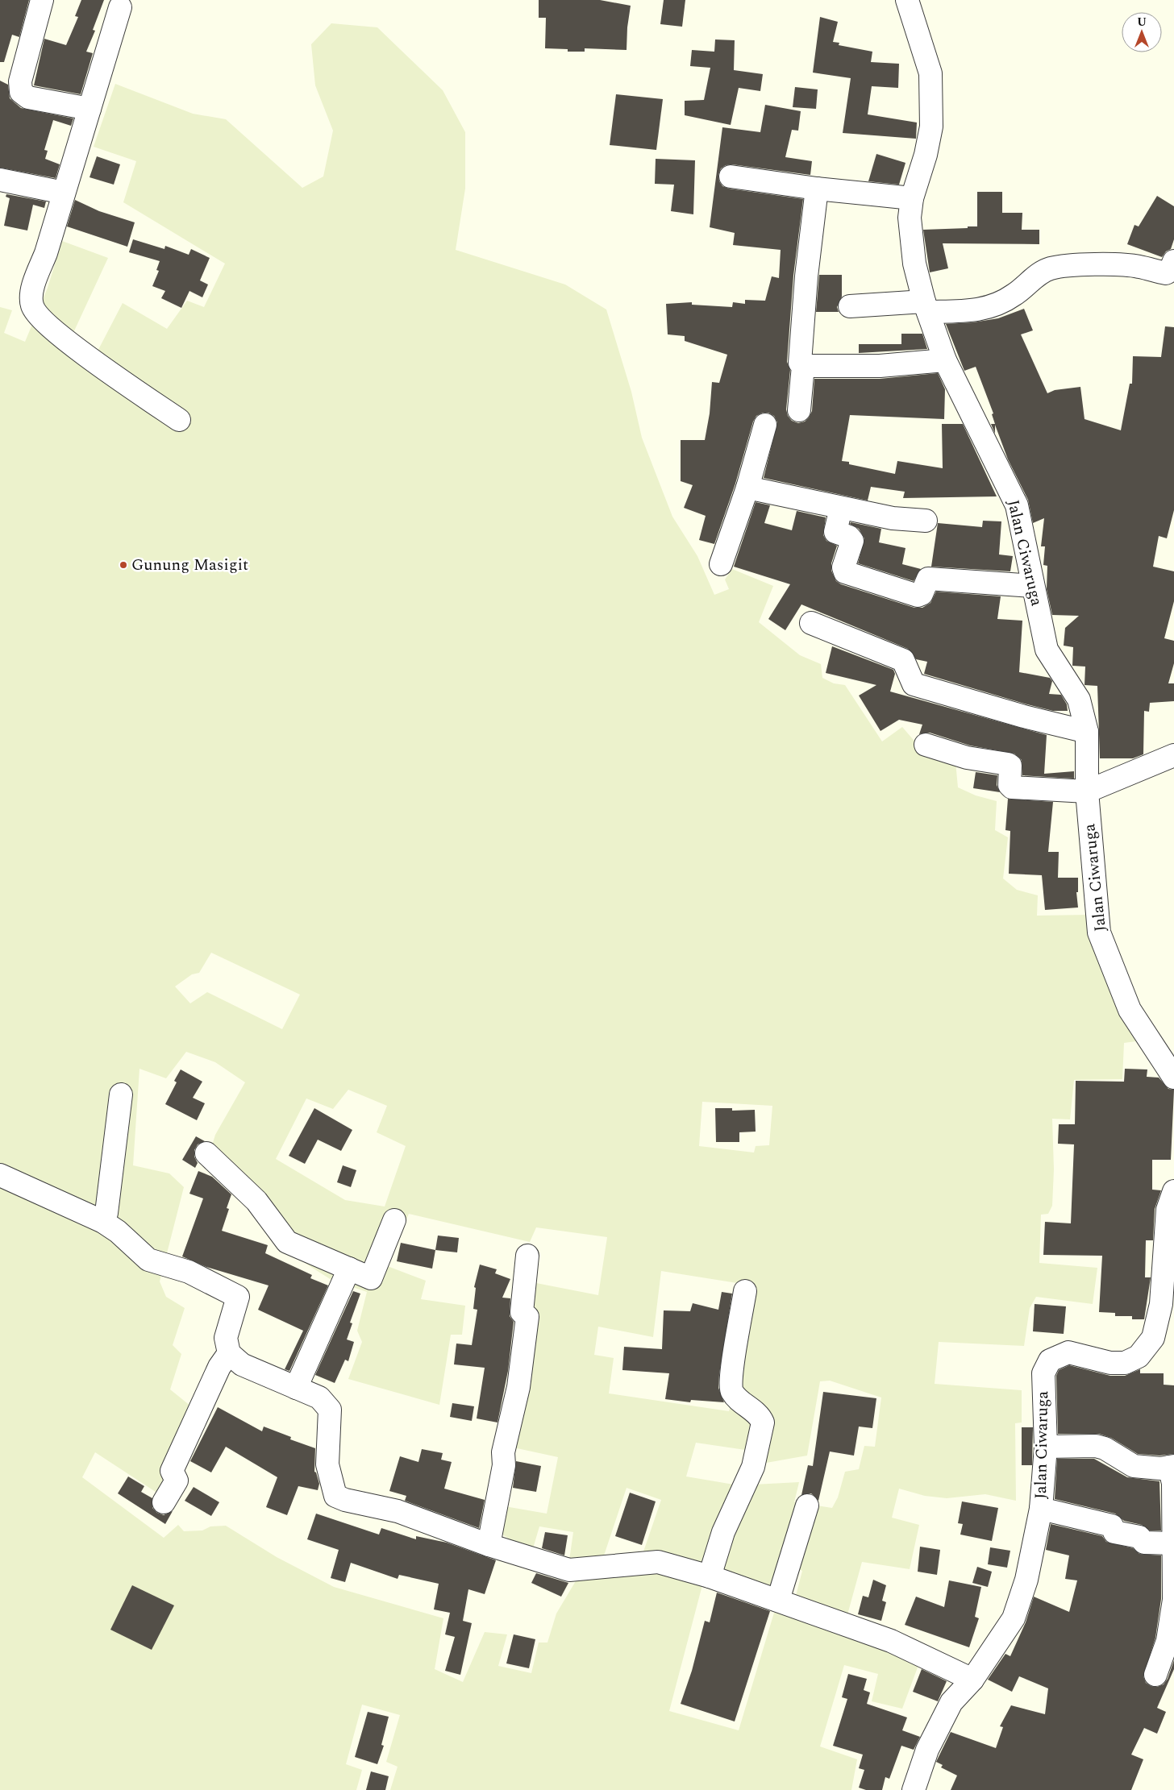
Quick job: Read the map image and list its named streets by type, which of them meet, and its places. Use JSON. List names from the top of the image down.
{
  "streets": {
    "street": ["Jalan Ciwaruga"]
  },
  "places": ["Gunung Masigit"],
  "north": "top"
}
